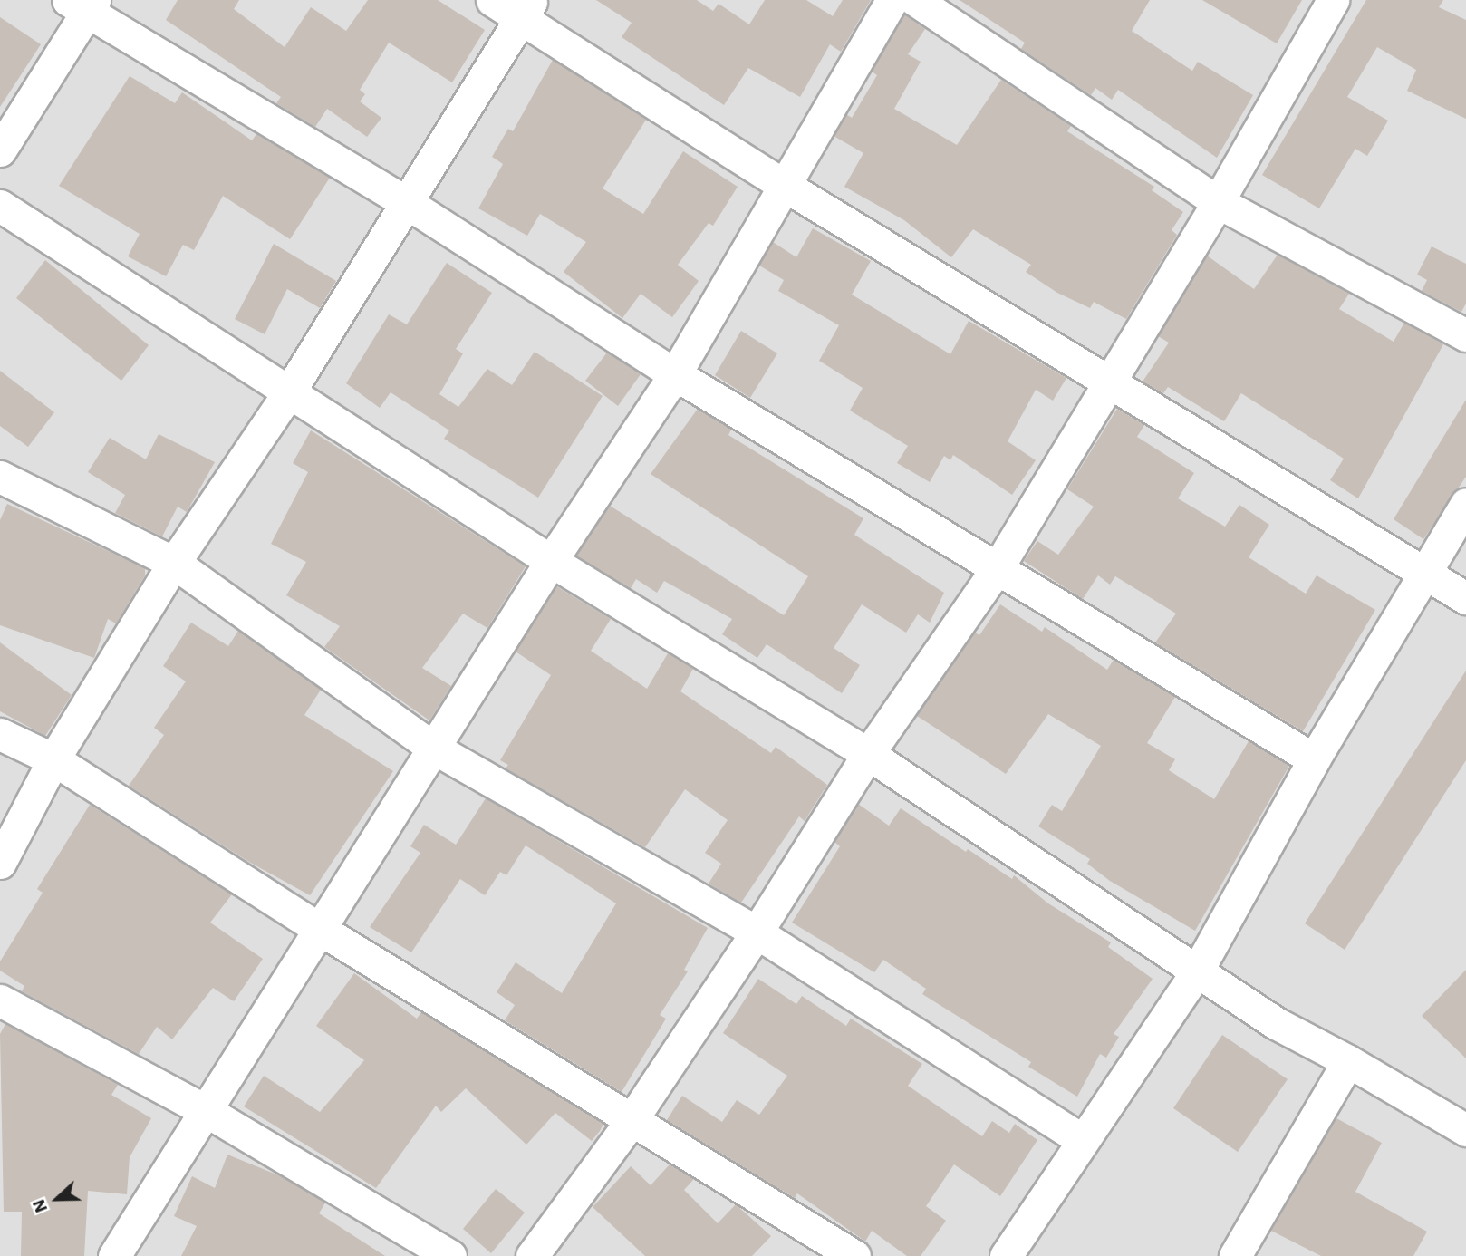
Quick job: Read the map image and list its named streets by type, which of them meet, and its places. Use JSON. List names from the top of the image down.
{
  "north": "left"
}
